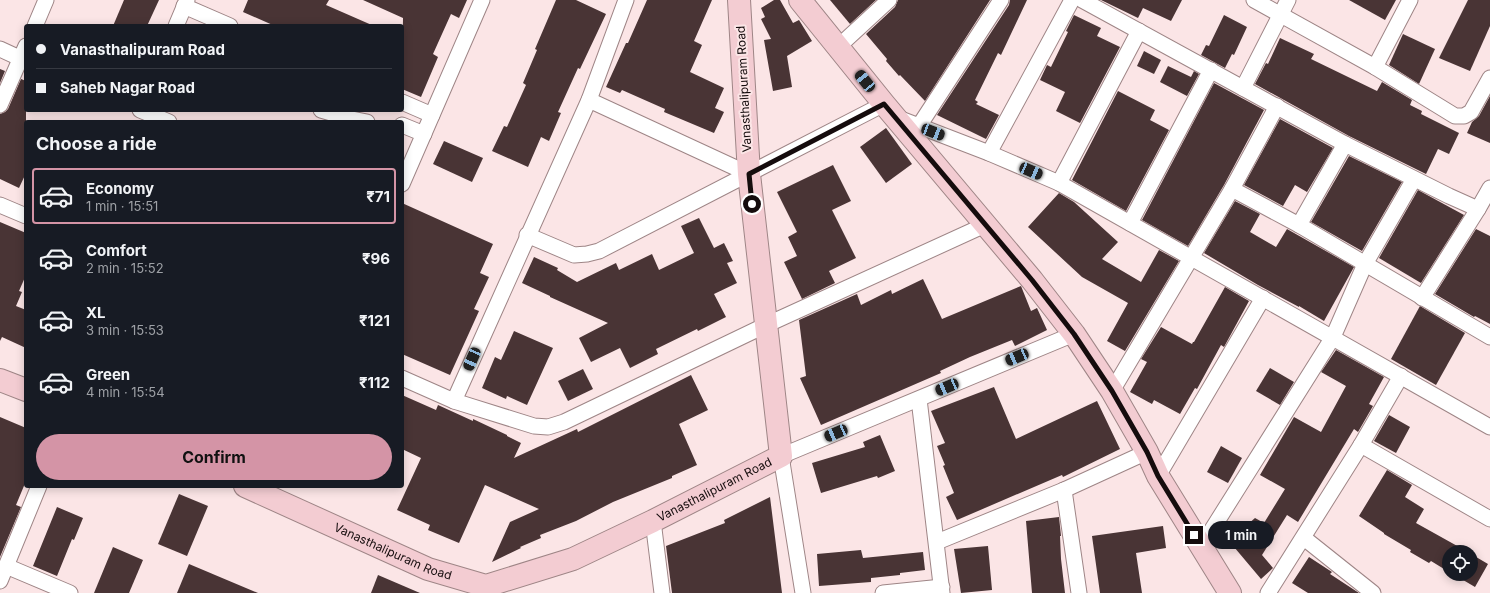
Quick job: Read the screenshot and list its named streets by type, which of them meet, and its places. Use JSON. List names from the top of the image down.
{
  "streets": {
    "street": ["Vanasthalipuram Road"]
  },
  "page": {
    "banner": ["Vanasthalipuram Road", "Saheb Nagar Road"],
    "heading": "Choose a ride",
    "list": [
      {
        "name": "Economy",
        "note": "1 min · 15:51",
        "value": "₹71"
      },
      {
        "name": "Comfort",
        "note": "2 min · 15:52",
        "value": "₹96"
      },
      {
        "name": "XL",
        "note": "3 min · 15:53",
        "value": "₹121"
      },
      {
        "name": "Green",
        "note": "4 min · 15:54",
        "value": "₹112"
      }
    ],
    "buttons": "Confirm",
    "bubble": "1 min"
  }
}
